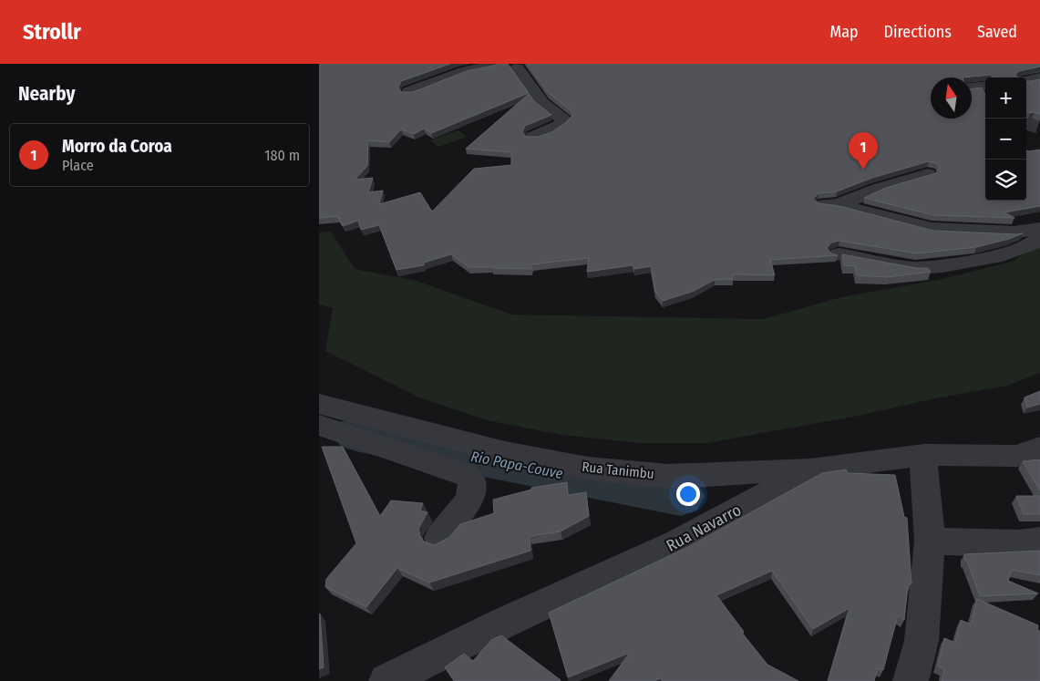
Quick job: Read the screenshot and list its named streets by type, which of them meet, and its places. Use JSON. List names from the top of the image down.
{
  "streets": {
    "street": ["Rua Tanimbu", "Rua Navarro"]
  },
  "crossings": [
    ["Rua Tanimbu", "Rua Navarro"]
  ],
  "water": ["Rio Papa-Couve"],
  "north": "top",
  "page": {
    "header": "Strollr",
    "nav": ["Map", "Directions", "Saved"],
    "heading": "Nearby",
    "map_buttons": ["+", "−"],
    "list": [
      {
        "mark": "1",
        "name": "Morro da Coroa",
        "note": "Place",
        "value": "180 m"
      }
    ],
    "pins": "1"
  }
}
